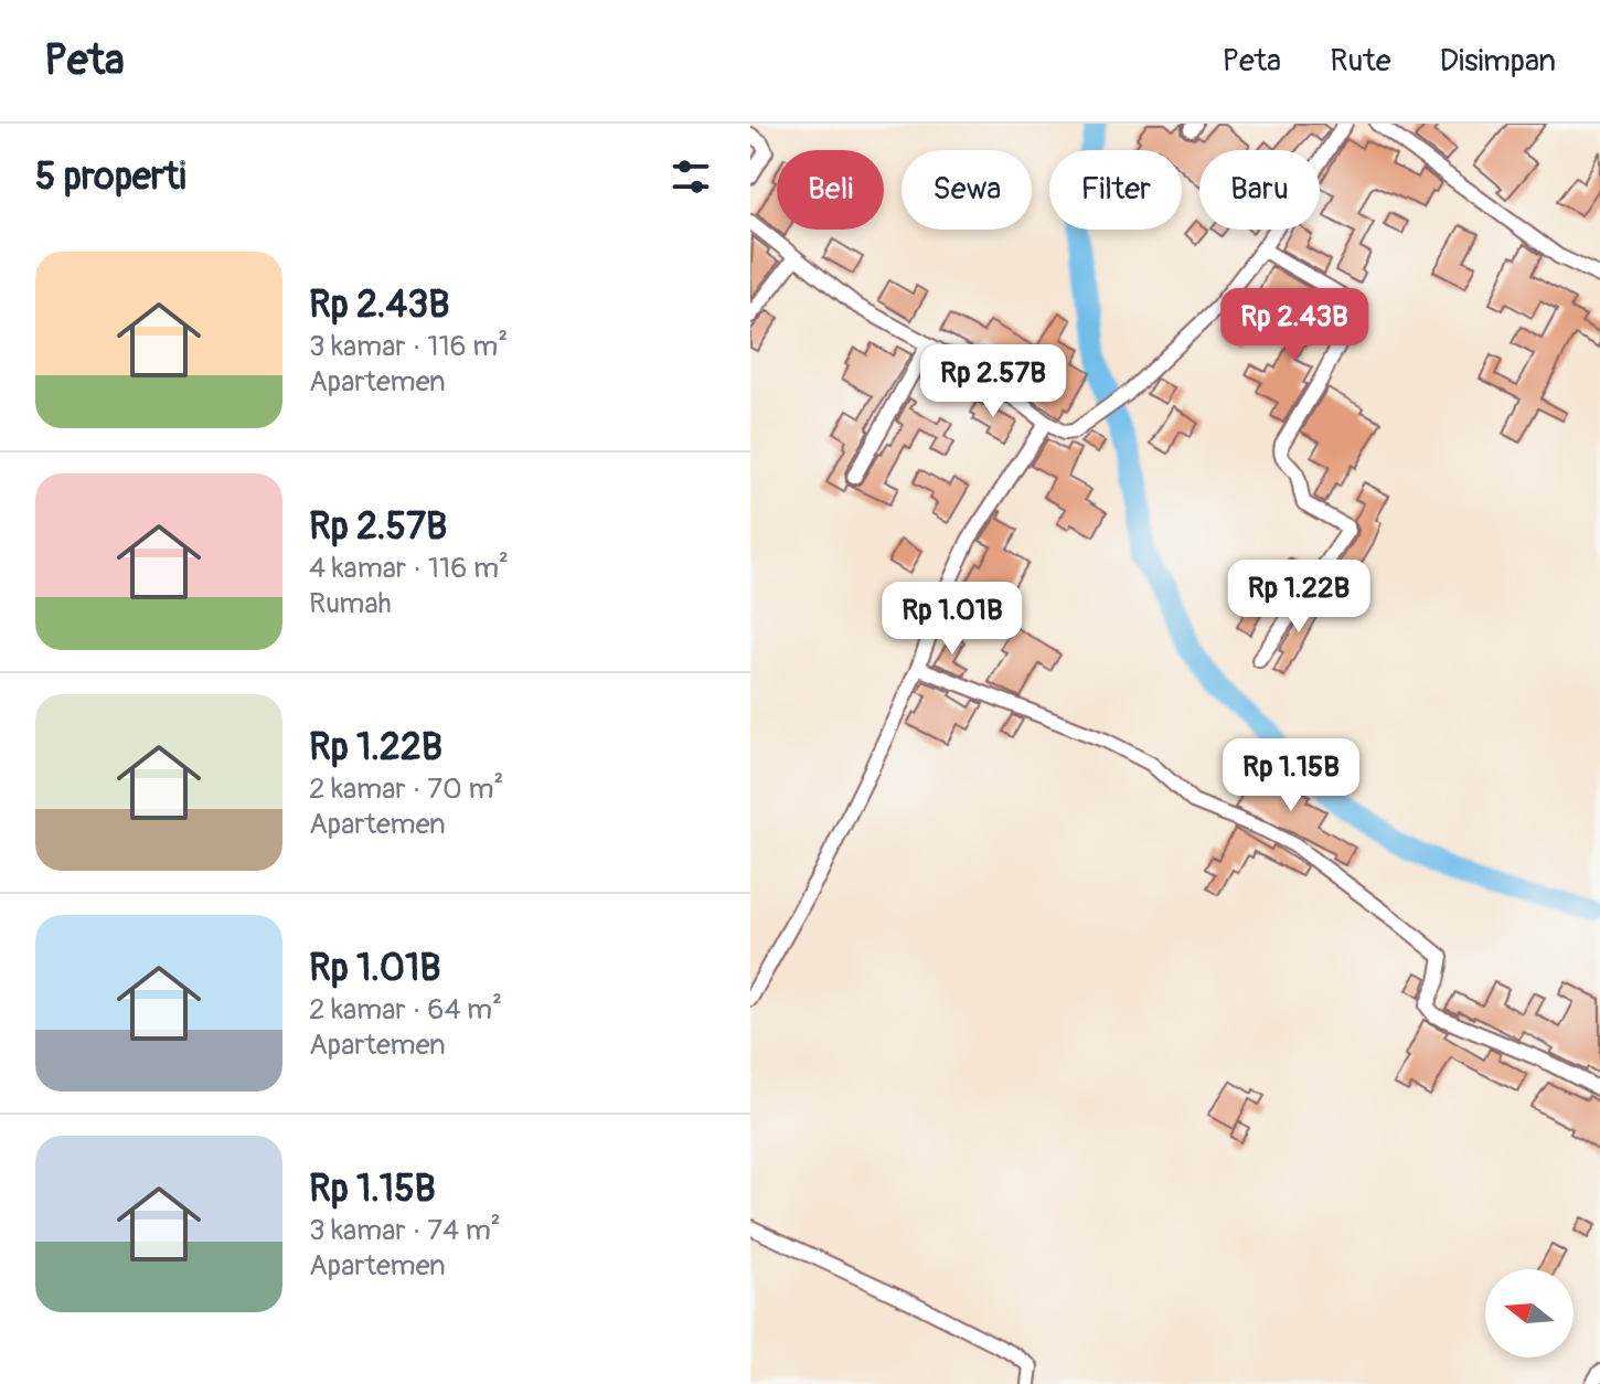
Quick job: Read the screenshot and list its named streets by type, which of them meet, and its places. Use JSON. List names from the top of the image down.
{
  "north": "left",
  "page": {
    "header": "Peta",
    "nav": ["Peta", "Rute", "Disimpan"],
    "heading": "5 properti",
    "chip": [
      "Beli",
      "Sewa",
      "Filter",
      "Baru"
    ],
    "list": [
      {
        "name": "Rp 2.43B",
        "note": "3 kamar · 116 m² · Apartemen"
      },
      {
        "name": "Rp 2.57B",
        "note": "4 kamar · 116 m² · Rumah"
      },
      {
        "name": "Rp 1.22B",
        "note": "2 kamar · 70 m² · Apartemen"
      },
      {
        "name": "Rp 1.01B",
        "note": "2 kamar · 64 m² · Apartemen"
      },
      {
        "name": "Rp 1.15B",
        "note": "3 kamar · 74 m² · Apartemen"
      }
    ],
    "price": [
      "Rp 2.43B",
      "Rp 2.57B",
      "Rp 1.22B",
      "Rp 1.01B",
      "Rp 1.15B"
    ]
  }
}
